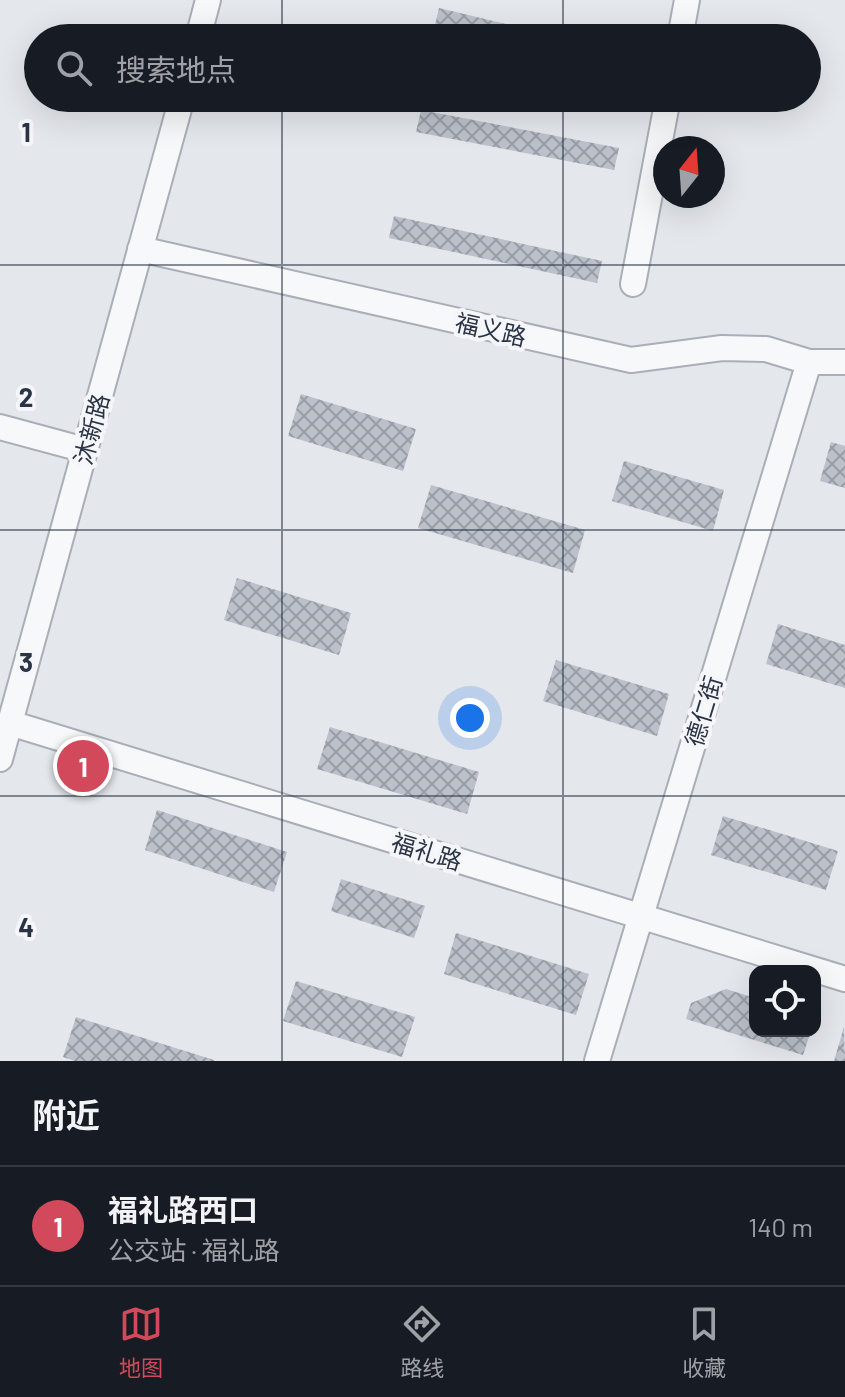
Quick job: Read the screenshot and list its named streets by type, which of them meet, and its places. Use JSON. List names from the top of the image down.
{
  "streets": {
    "street": [
      "福义路",
      "沐新路",
      "德仁街",
      "福礼路"
    ]
  },
  "crossings": [
    ["福义路", "沐新路"],
    ["福义路", "德仁街"],
    ["沐新路", "福礼路"],
    ["德仁街", "福礼路"]
  ],
  "north": "top",
  "page": {
    "search": "搜索地点",
    "pins": "1",
    "heading": "附近",
    "list": [
      {
        "mark": "1",
        "name": "福礼路西口",
        "note": "公交站 · 福礼路",
        "value": "140 m"
      }
    ],
    "nav": ["地图", "路线", "收藏"]
  },
  "grid": {
    "rows": [
      "1",
      "2",
      "3",
      "4"
    ]
  }
}
